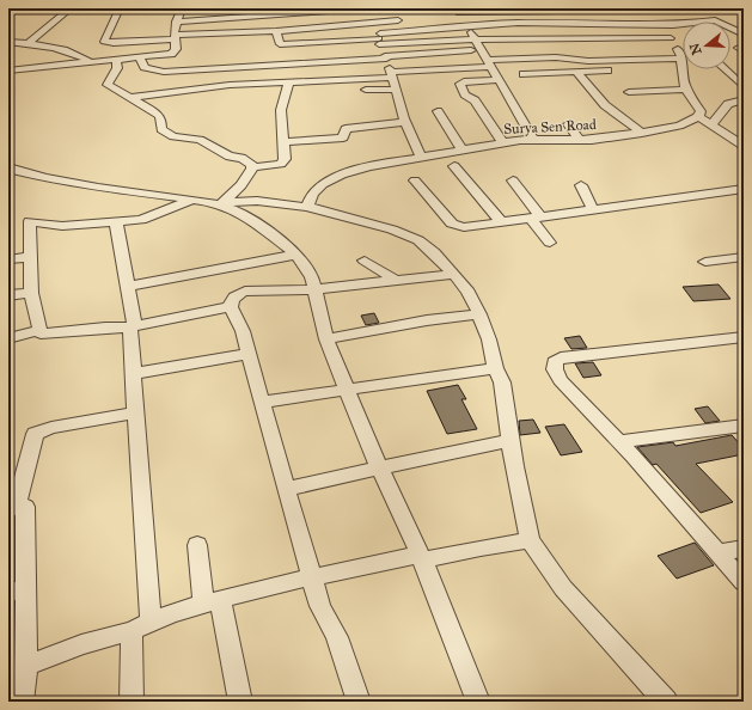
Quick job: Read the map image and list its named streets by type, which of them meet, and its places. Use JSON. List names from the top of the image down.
{
  "streets": {
    "street": ["Surya Sen Road"]
  },
  "north": "left"
}
